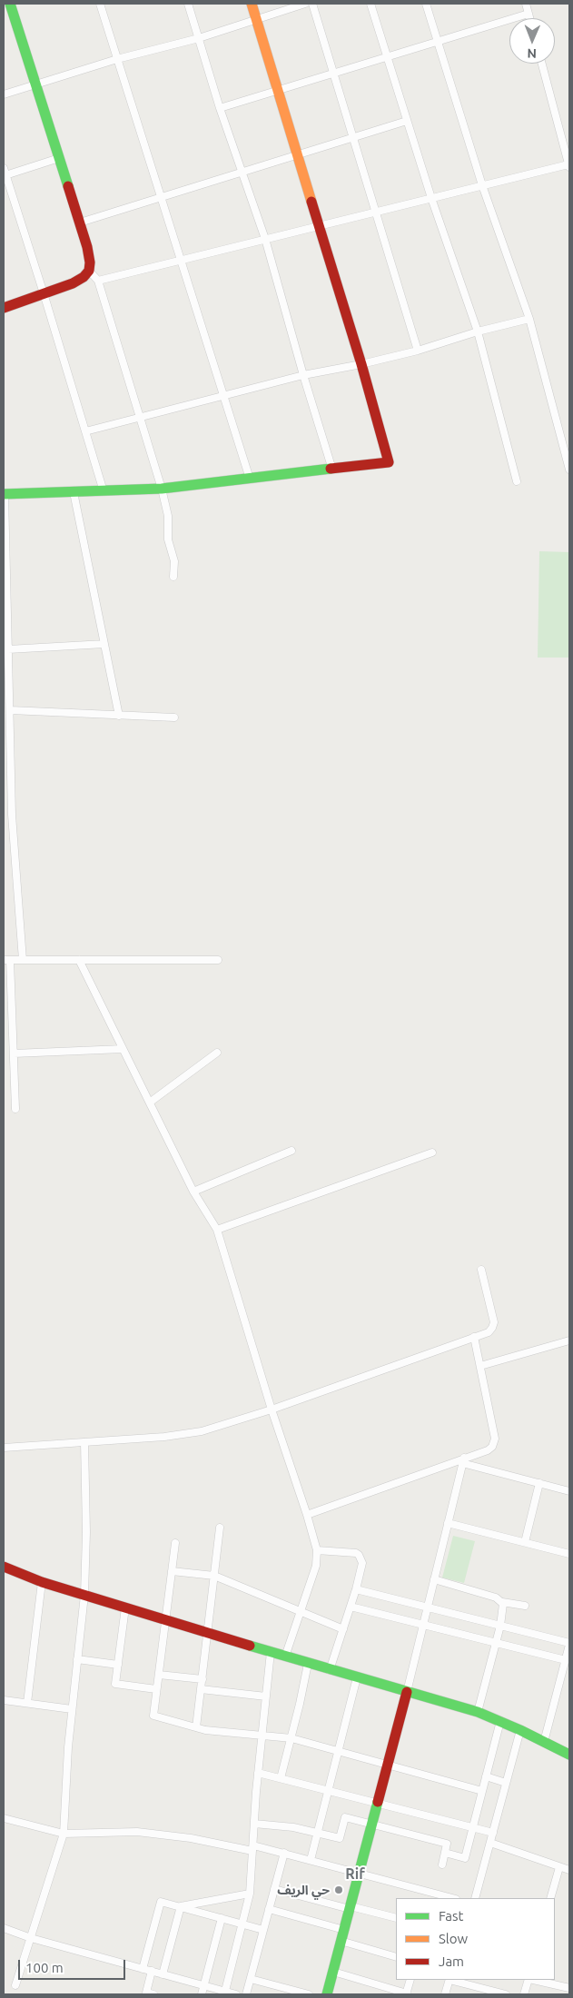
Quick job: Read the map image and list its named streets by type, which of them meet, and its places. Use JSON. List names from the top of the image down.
{
  "districts": ["Rif"],
  "places": ["حي الريف"],
  "legend": ["Fast", "Slow", "Jam"],
  "scale_bar": "100 m",
  "north": "bottom"
}
